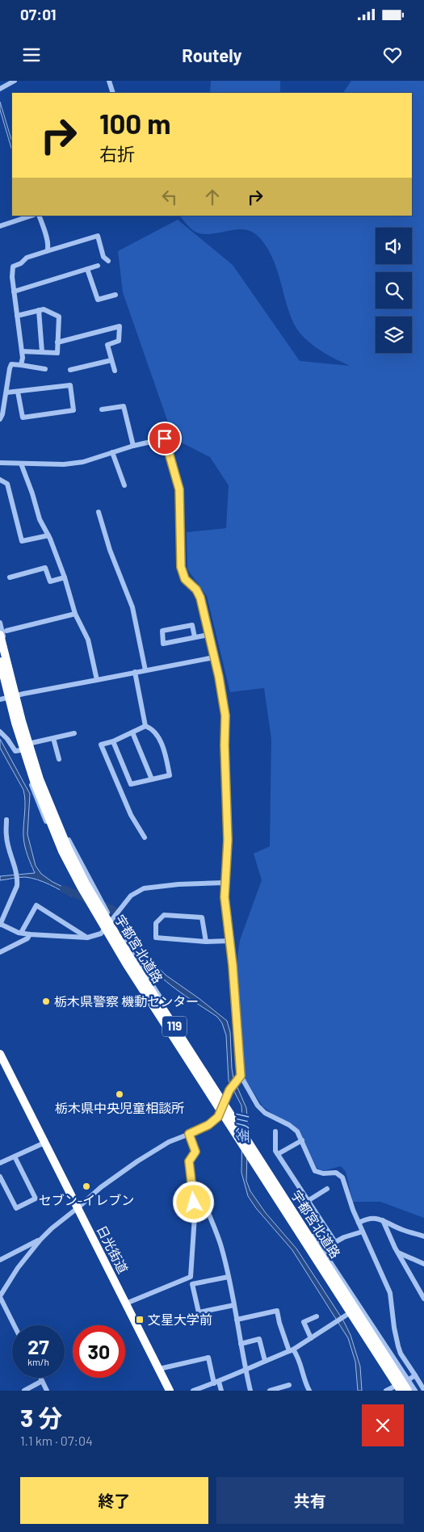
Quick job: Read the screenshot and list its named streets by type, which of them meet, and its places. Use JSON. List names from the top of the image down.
{
  "streets": {
    "highway": ["宇都宮北道路", "119", "日光街道"]
  },
  "water": ["釜川"],
  "places": {
    "other": ["栃木県警察 機動センター", "栃木県中央児童相談所", "セブン-イレブン"],
    "transit": ["文星大学前"]
  },
  "page": {
    "status": "07:01",
    "header": "Routely",
    "turn": ["100 m", "右折"],
    "speed": "27 km/h",
    "limit": "30",
    "heading": ["3 分", "1.1 km · 07:04"],
    "buttons": ["終了", "共有"]
  }
}
